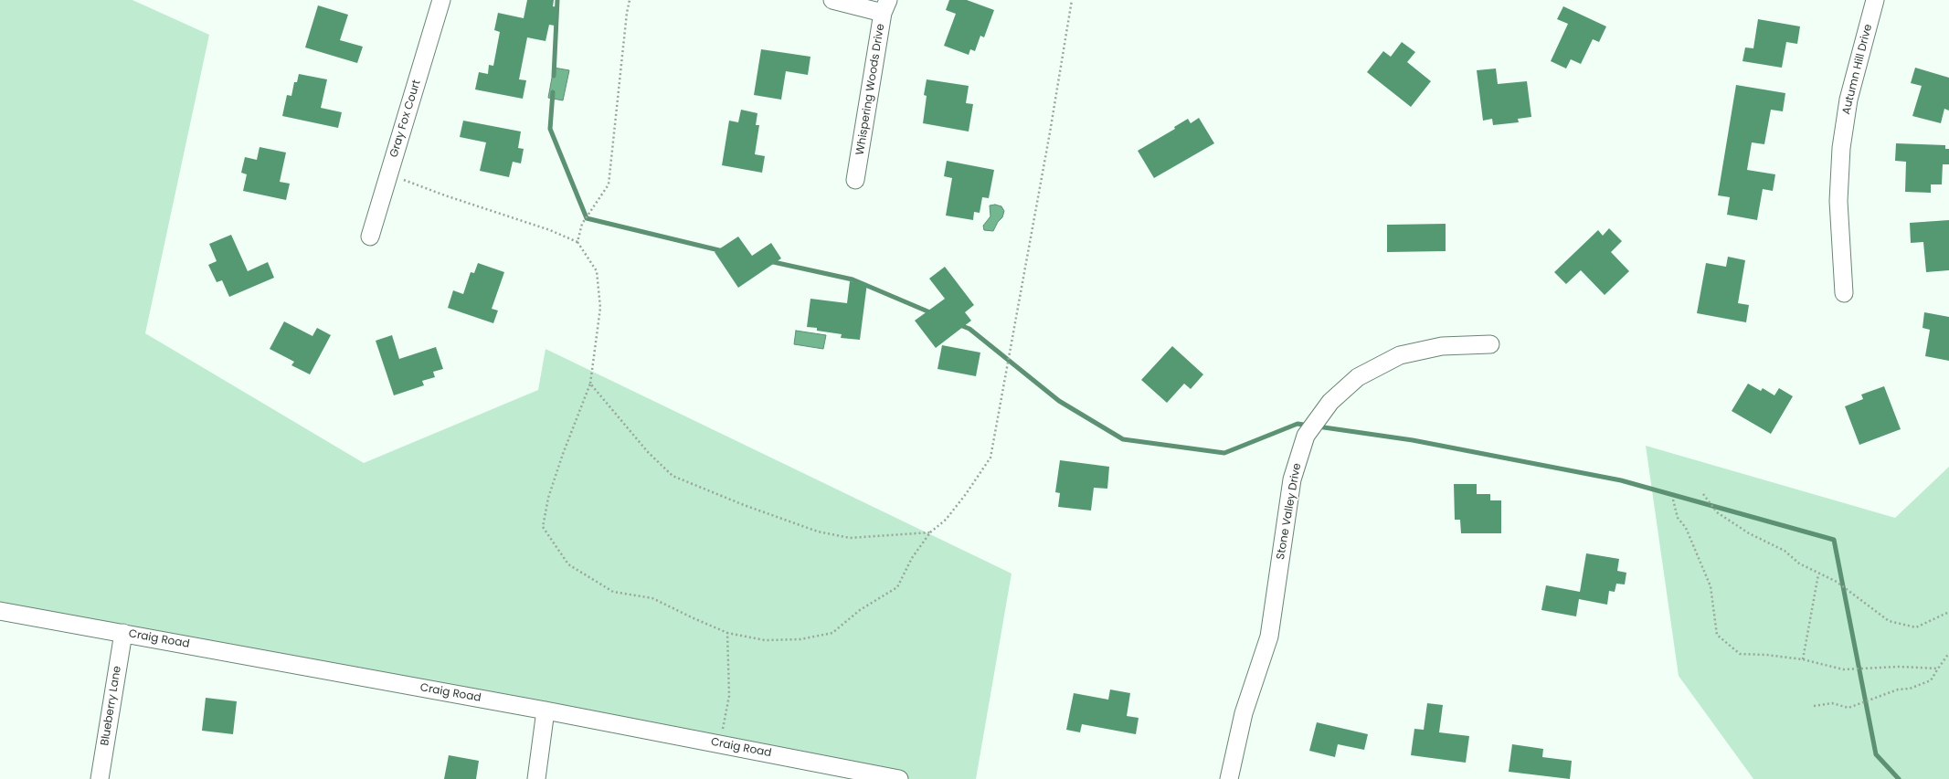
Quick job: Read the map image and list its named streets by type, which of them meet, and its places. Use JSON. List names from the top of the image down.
{
  "streets": {
    "street": [
      "Autumn Hill Drive",
      "Whispering Woods Drive",
      "Gray Fox Court",
      "Stone Valley Drive",
      "Craig Road",
      "Blueberry Lane"
    ]
  },
  "crossings": [
    ["Craig Road", "Blueberry Lane"]
  ]
}
